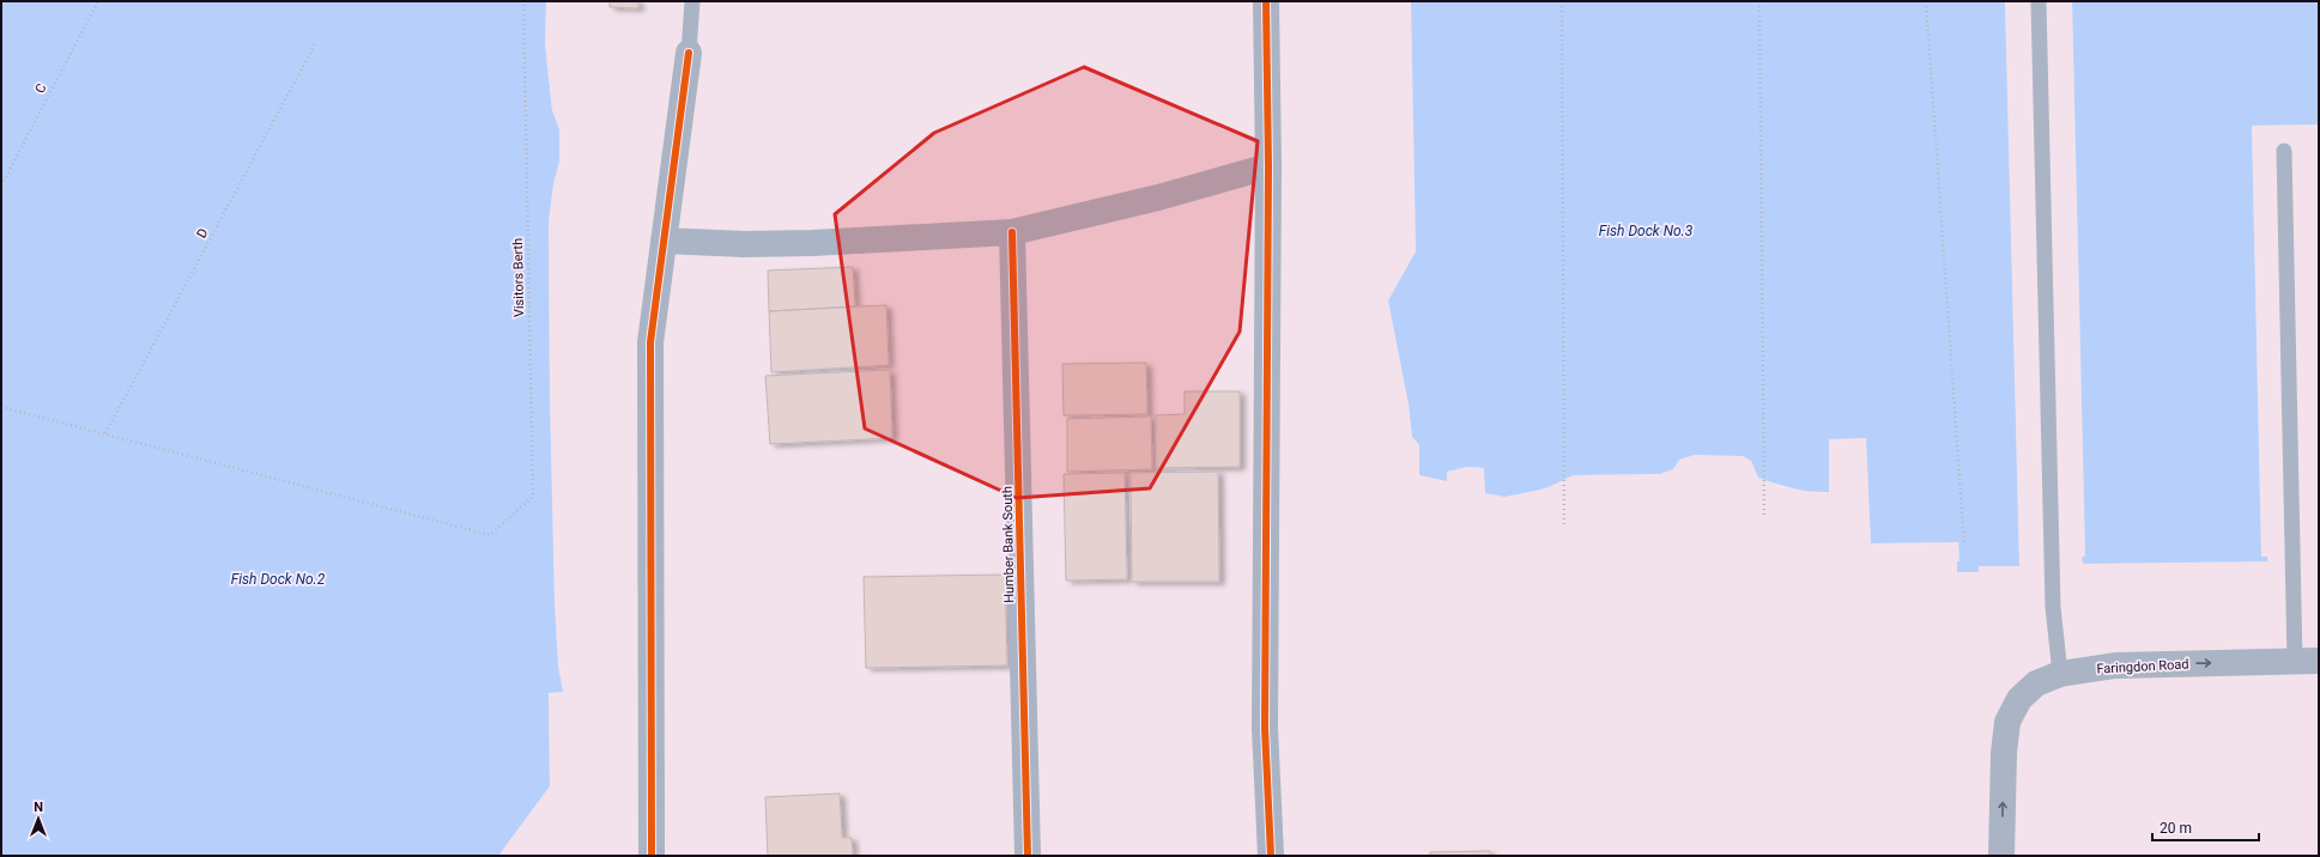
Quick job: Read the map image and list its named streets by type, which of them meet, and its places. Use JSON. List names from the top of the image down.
{
  "streets": {
    "street": ["Humber Bank South", "Faringdon Road"],
    "path": ["C", "D", "Visitors Berth"]
  },
  "crossings": [
    ["D", "Visitors Berth"]
  ],
  "water": ["Fish Dock No.3", "Fish Dock No.2"],
  "scale_bar": "20 m",
  "north": "top"
}
